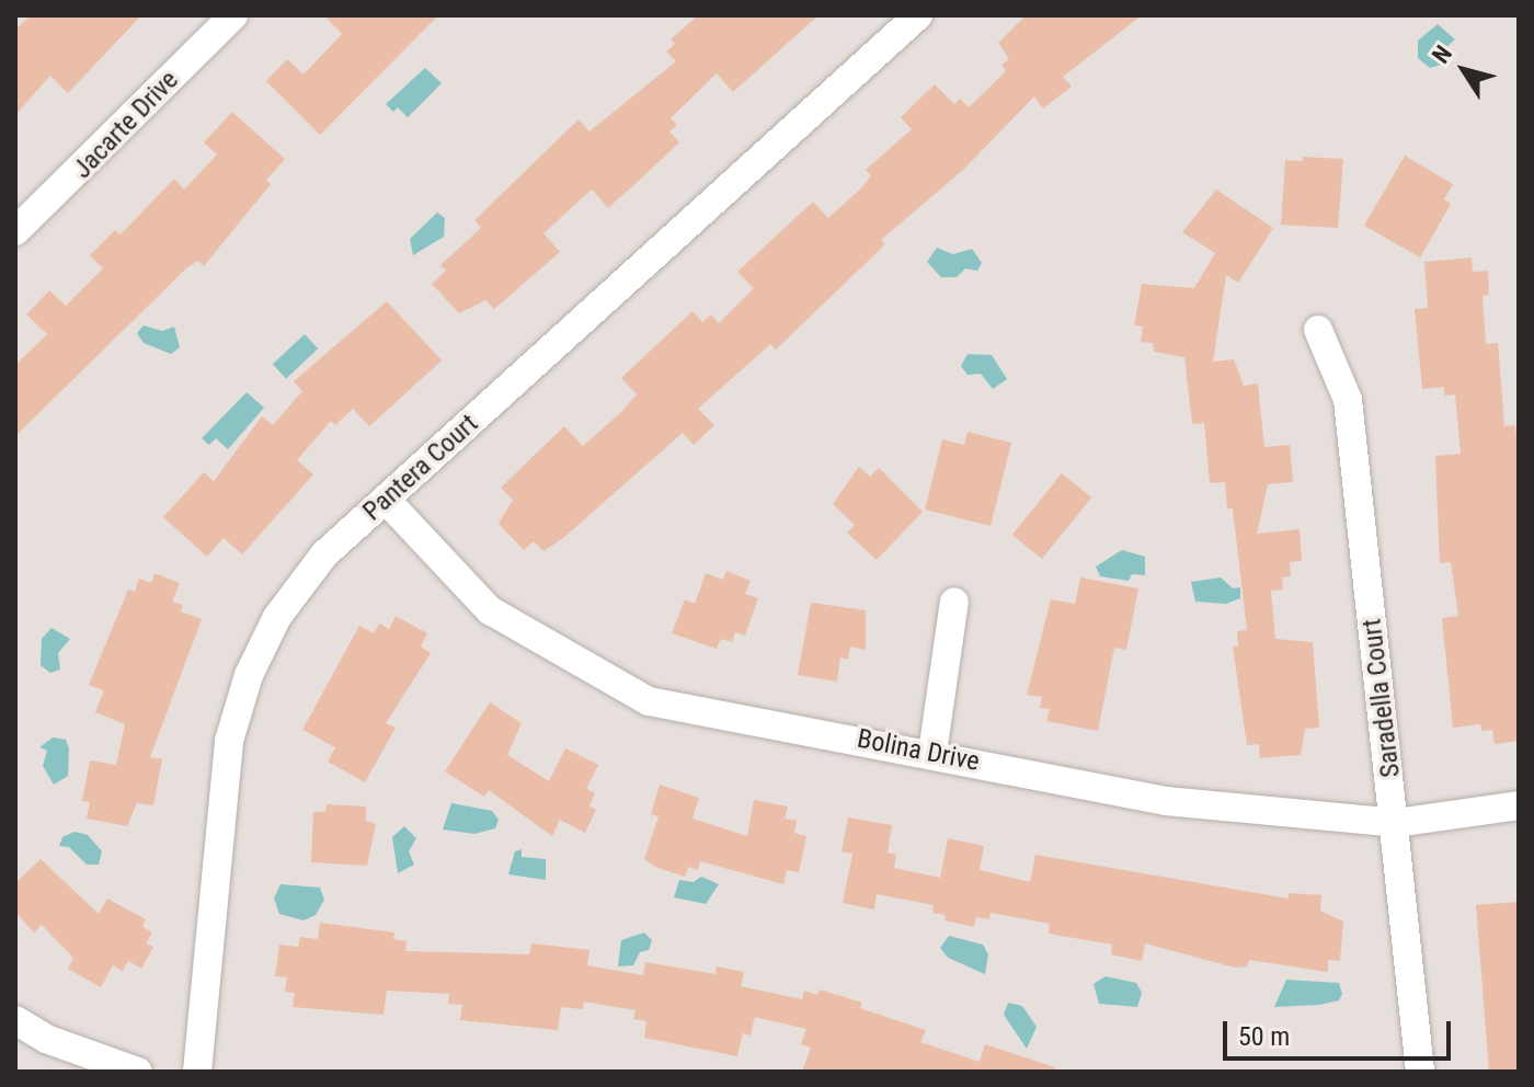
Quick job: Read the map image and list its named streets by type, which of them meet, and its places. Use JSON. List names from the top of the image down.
{
  "streets": {
    "street": [
      "Jacarte Drive",
      "Pantera Court",
      "Saradella Court",
      "Bolina Drive"
    ]
  },
  "crossings": [
    ["Pantera Court", "Bolina Drive"],
    ["Saradella Court", "Bolina Drive"]
  ],
  "scale_bar": "50 m",
  "north": "top left"
}
